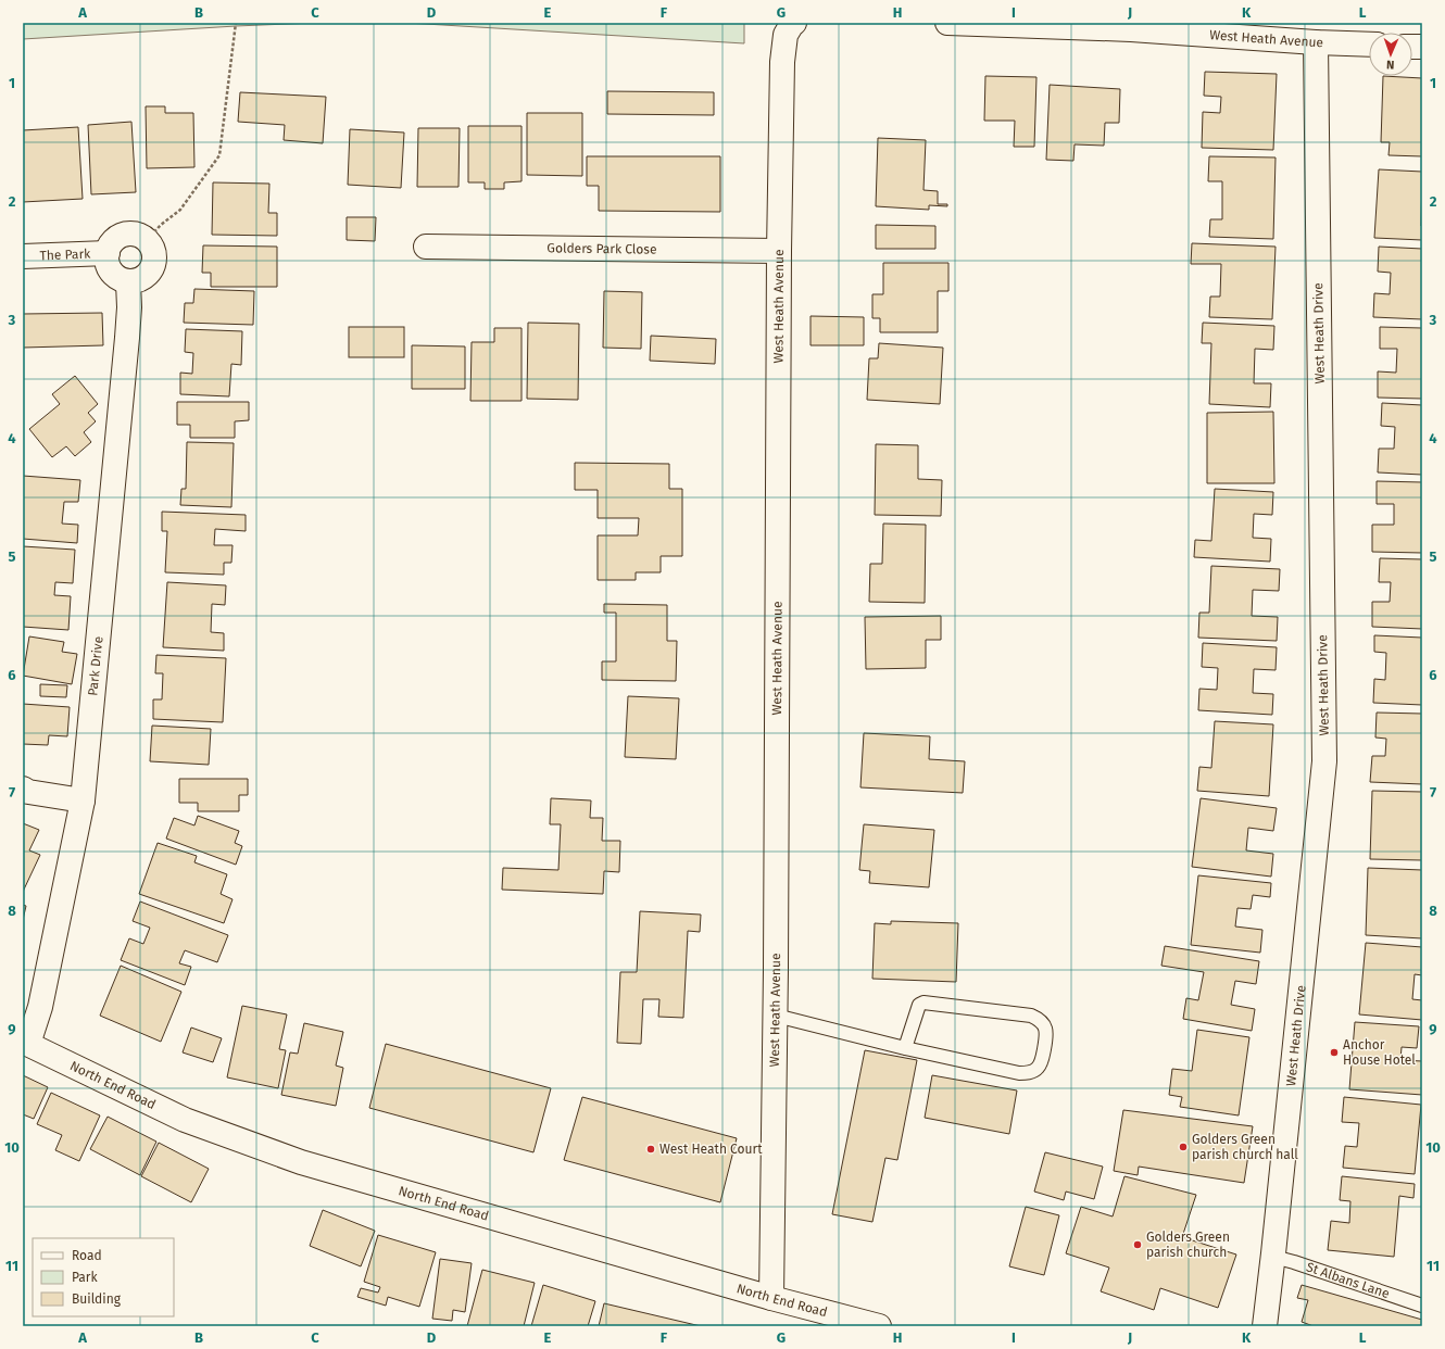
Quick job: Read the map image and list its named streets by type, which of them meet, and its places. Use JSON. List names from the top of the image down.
{
  "streets": {
    "street": [
      "West Heath Avenue",
      "Golders Park Close",
      "The Park",
      "West Heath Drive",
      "Park Drive",
      "North End Road"
    ],
    "lane": ["St Albans Lane"]
  },
  "crossings": [
    ["West Heath Avenue", "Golders Park Close"],
    ["West Heath Avenue", "West Heath Drive"],
    ["West Heath Avenue", "North End Road"],
    ["The Park", "Park Drive"],
    ["West Heath Drive", "St Albans Lane"],
    ["Park Drive", "North End Road"]
  ],
  "places": [
    "Anchor House Hotel",
    "Golders Green parish church hall",
    "West Heath Court",
    "Golders Green parish church"
  ],
  "legend": ["Road", "Park", "Building"],
  "north": "bottom",
  "grid": {
    "columns": [
      "A",
      "B",
      "C",
      "D",
      "E",
      "F",
      "G",
      "H",
      "I",
      "J",
      "K",
      "L"
    ],
    "rows": [
      "1",
      "2",
      "3",
      "4",
      "5",
      "6",
      "7",
      "8",
      "9",
      "10",
      "11"
    ]
  }
}
